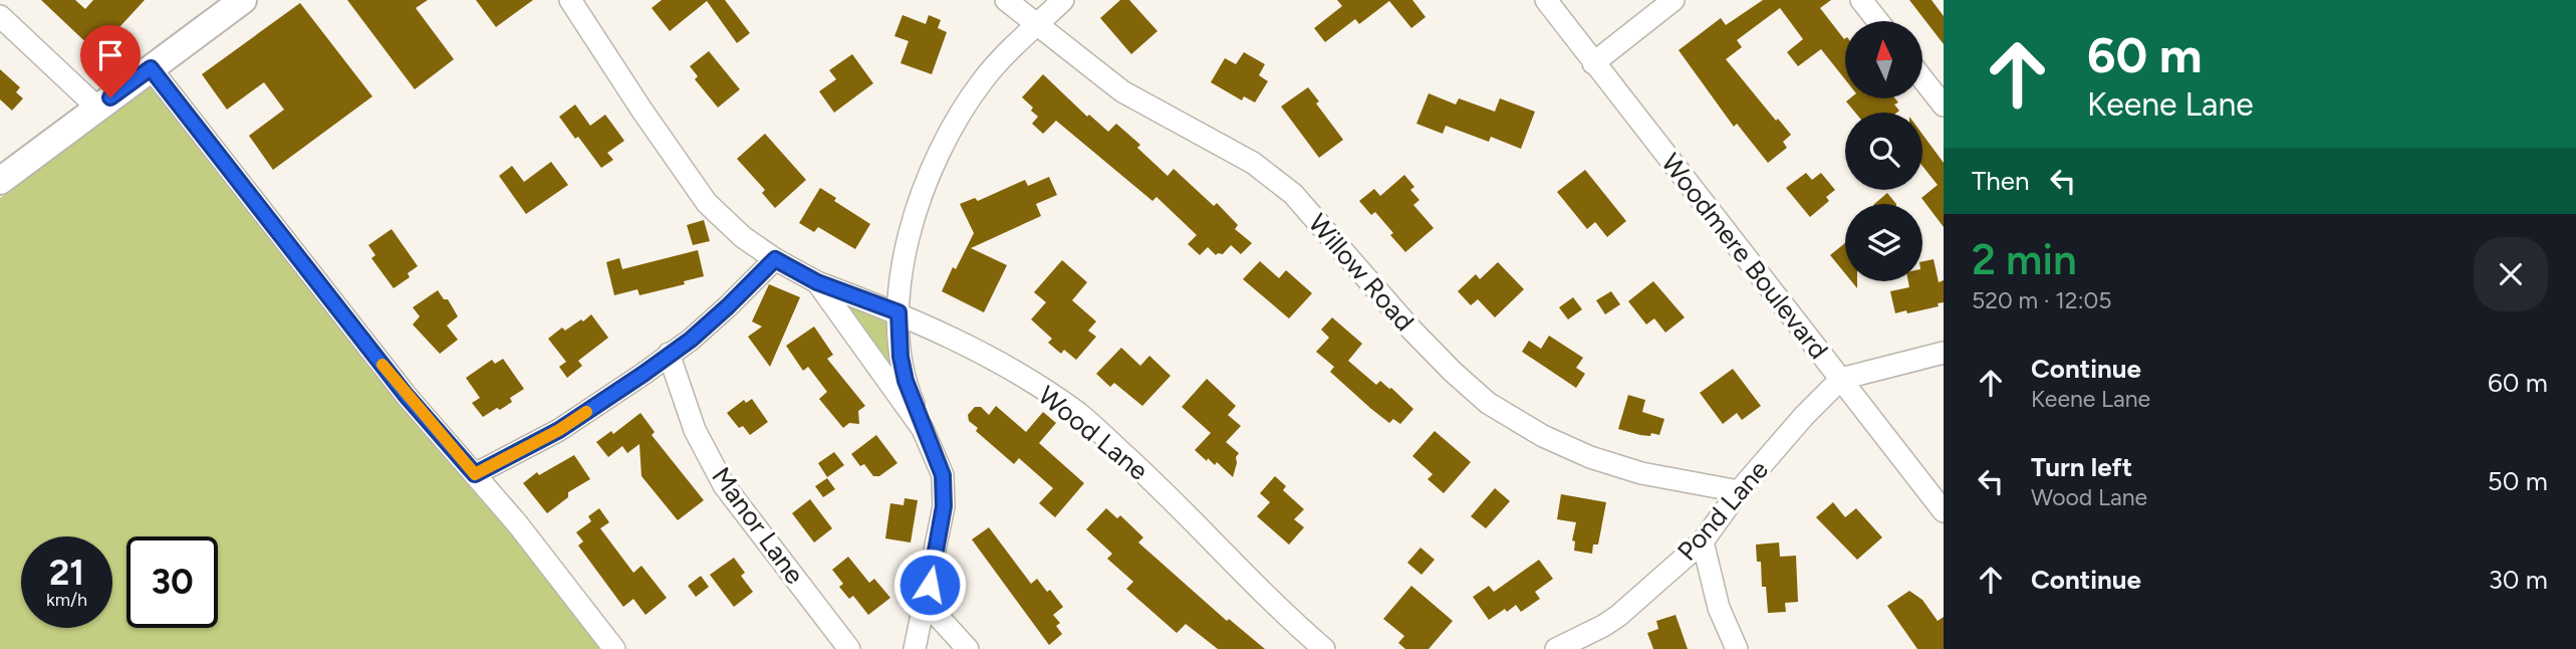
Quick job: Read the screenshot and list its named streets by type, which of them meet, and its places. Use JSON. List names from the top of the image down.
{
  "streets": {
    "street": [
      "Woodmere Boulevard",
      "Willow Road",
      "Wood Lane",
      "Pond Lane",
      "Manor Lane"
    ]
  },
  "crossings": [
    ["Woodmere Boulevard", "Pond Lane"],
    ["Willow Road", "Pond Lane"]
  ],
  "north": "top",
  "page": {
    "turn": ["60 m", "Keene Lane"],
    "then": "Then",
    "heading": ["2 min", "520 m · 12:05"],
    "list": [
      {
        "name": "Continue",
        "note": "Keene Lane",
        "value": "60 m"
      },
      {
        "name": "Turn left",
        "note": "Wood Lane",
        "value": "50 m"
      },
      {
        "name": "Continue",
        "value": "30 m"
      }
    ],
    "speed": "21 km/h",
    "limit": "30"
  }
}
